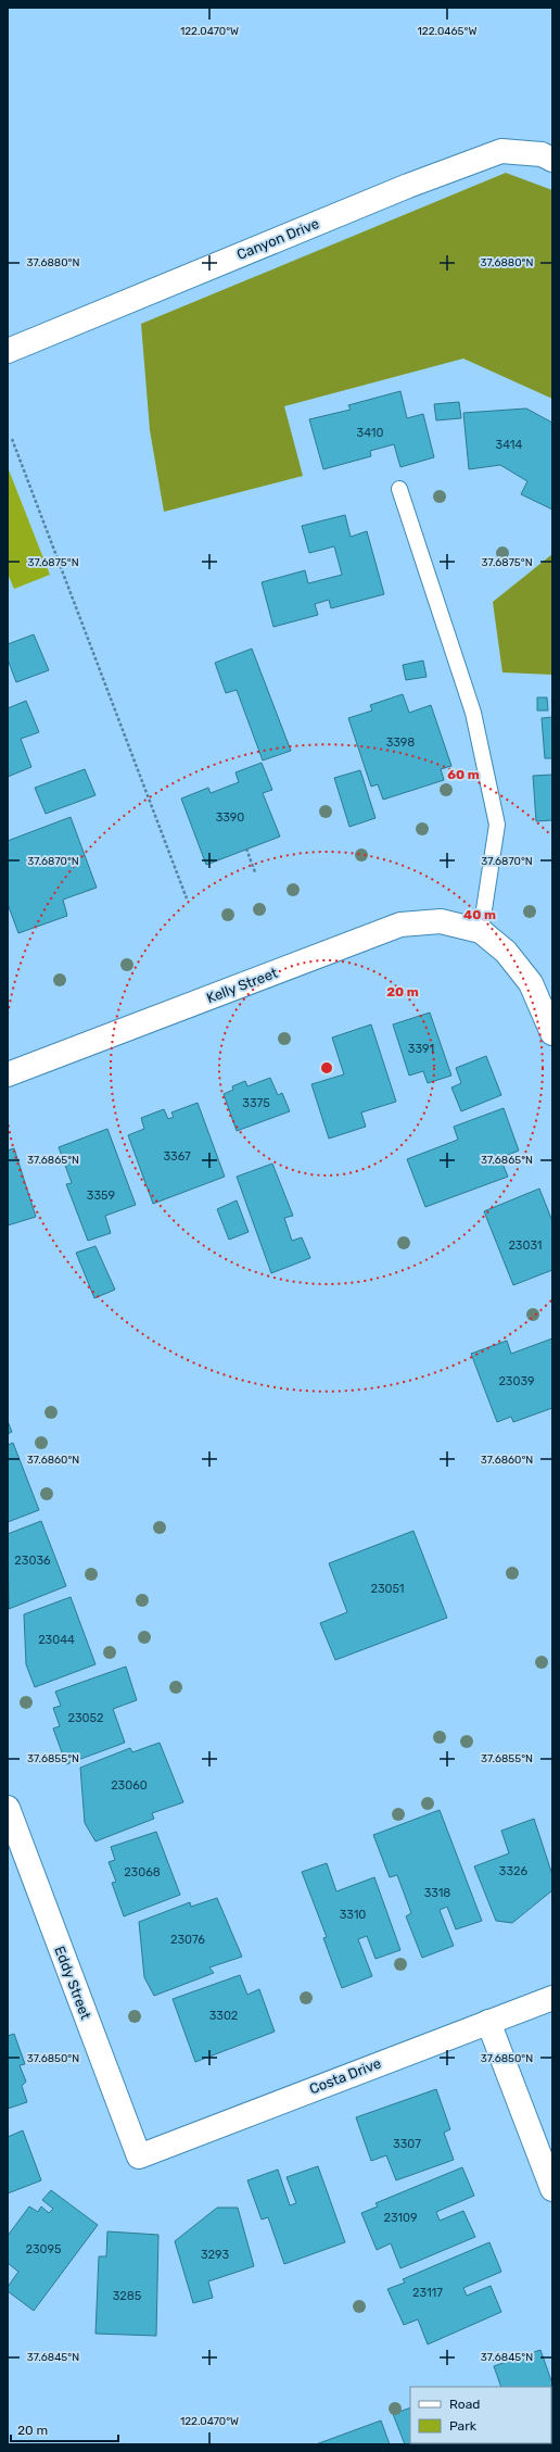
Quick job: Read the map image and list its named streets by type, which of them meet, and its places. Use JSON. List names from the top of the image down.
{
  "streets": {
    "street": [
      "Canyon Drive",
      "Kelly Street",
      "Eddy Street",
      "Costa Drive"
    ]
  },
  "crossings": [
    ["Eddy Street", "Costa Drive"]
  ],
  "house_numbers": [
    "3410",
    "3414",
    "3398",
    "3390",
    "3391",
    "3375",
    "3367",
    "3359",
    "23031",
    "23039",
    "23036",
    "23051",
    "23044",
    "23052",
    "23060",
    "3326",
    "23068",
    "3318",
    "3310",
    "23076",
    "3302",
    "3307",
    "23109",
    "23095",
    "3293",
    "23117",
    "3285"
  ],
  "legend": ["Road", "Park"],
  "scale_bar": "20 m",
  "coordinates": [
    "122.0470°W",
    "122.0465°W",
    "37.6880°N",
    "37.6875°N",
    "37.6870°N",
    "37.6865°N",
    "37.6860°N",
    "37.6855°N",
    "37.6850°N",
    "37.6845°N"
  ],
  "rings": ["60 m", "40 m", "20 m"]
}
